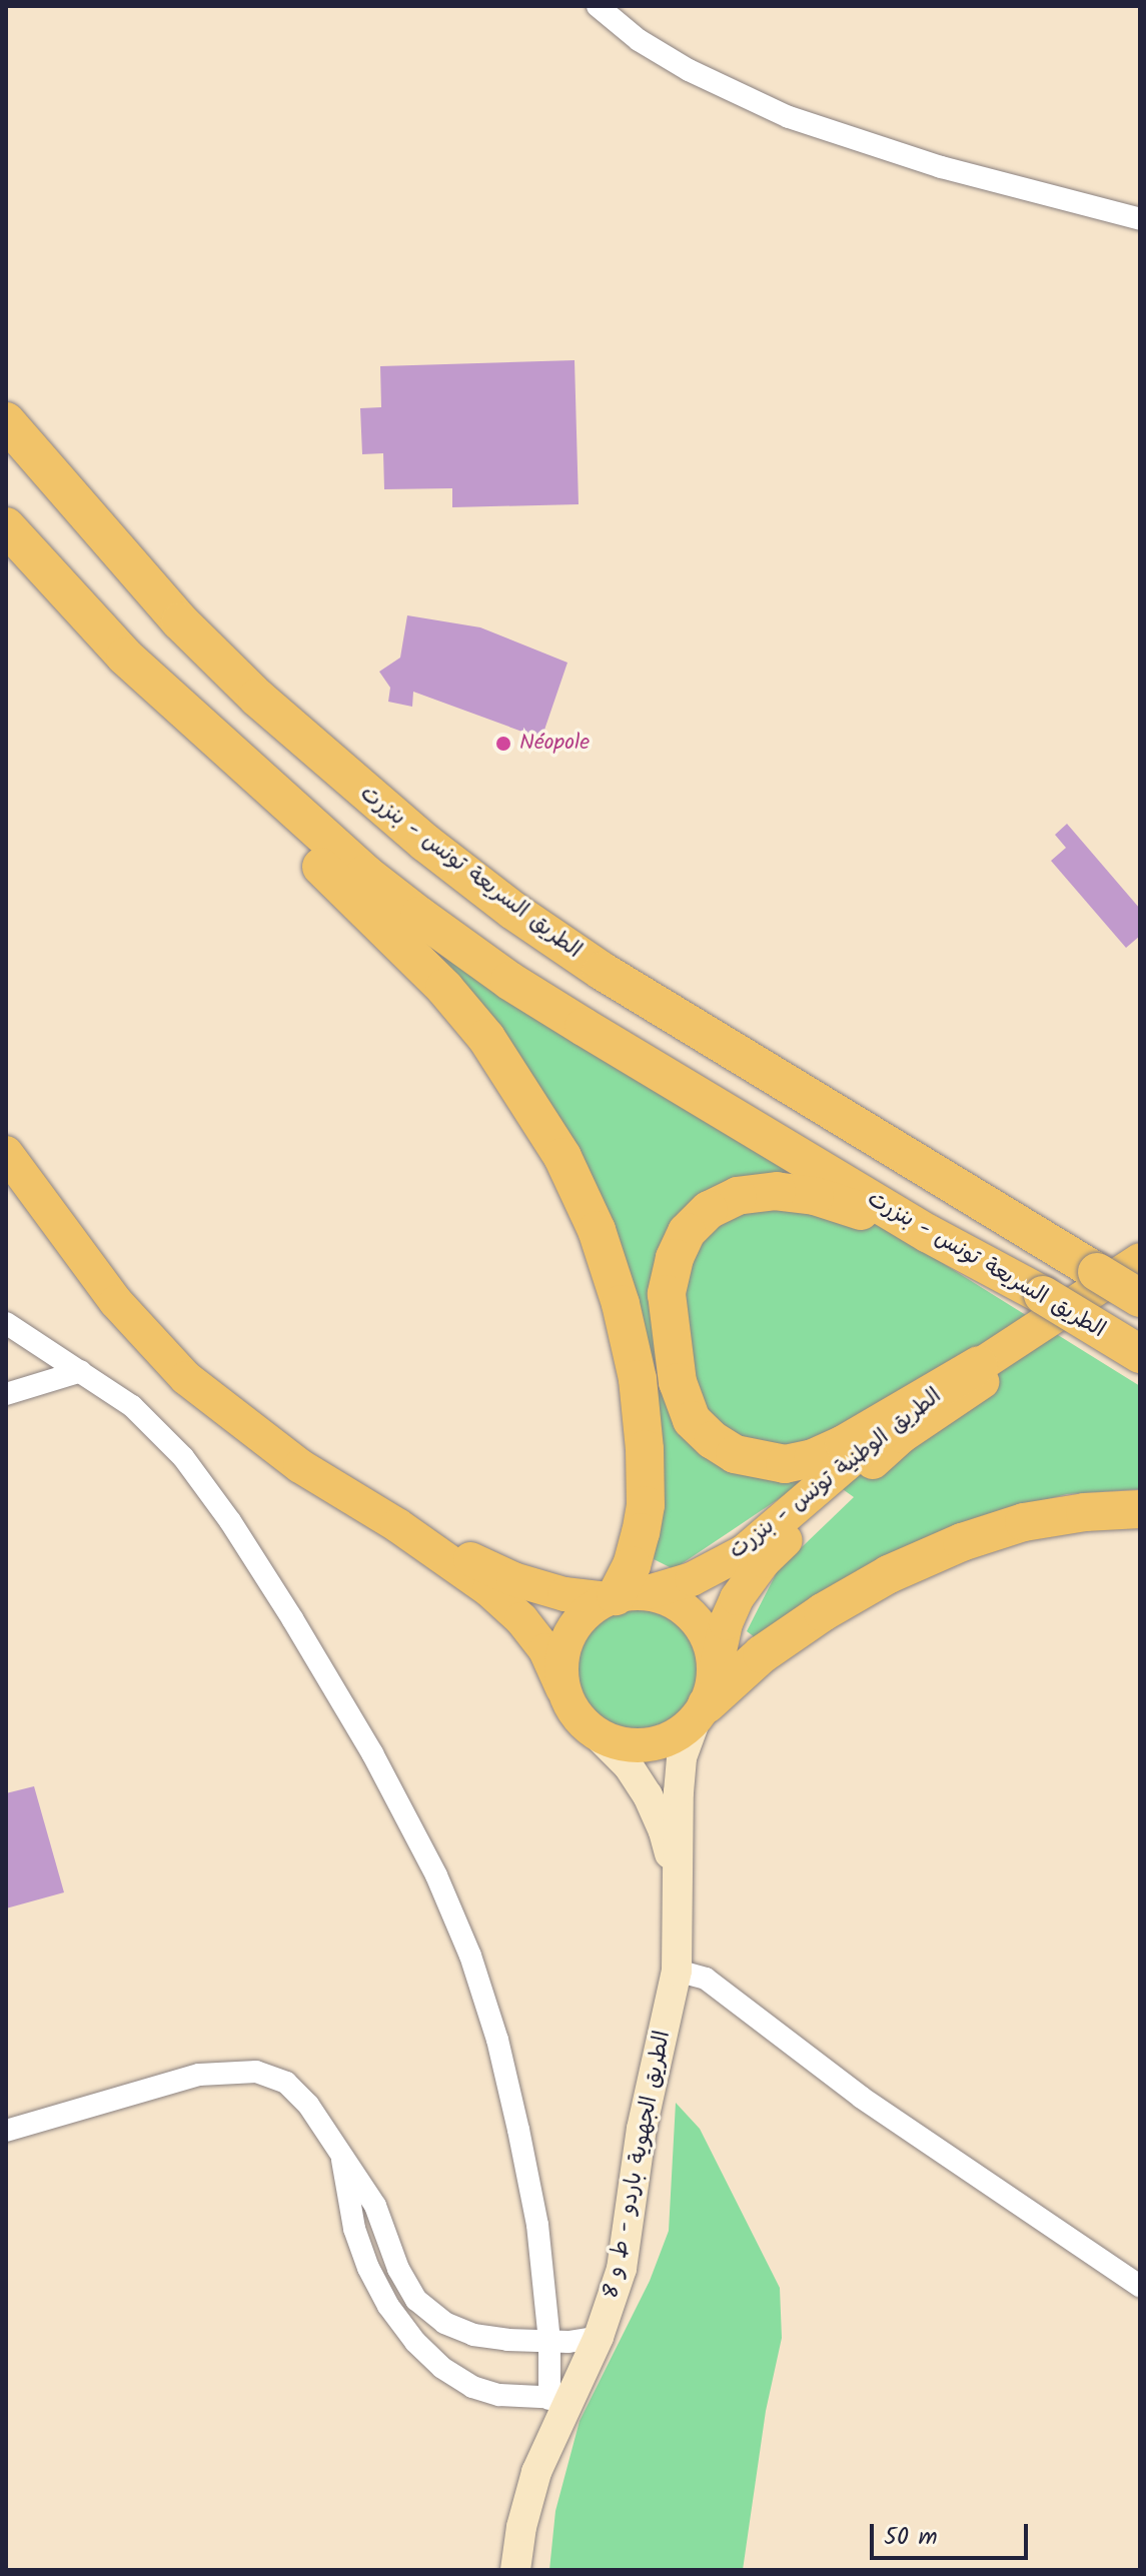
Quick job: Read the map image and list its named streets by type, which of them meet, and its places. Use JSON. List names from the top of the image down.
{
  "streets": {
    "highway": ["الطريق السريعة تونس - بنزرت"],
    "main road": ["الطريق الوطنية تونس - بنزرت", "الطريق الجهوية باردو - ط و 8"]
  },
  "crossings": [
    ["الطريق الوطنية تونس - بنزرت", "الطريق الجهوية باردو - ط و 8"]
  ],
  "places": ["Néopole"],
  "scale_bar": "50 m"
}
